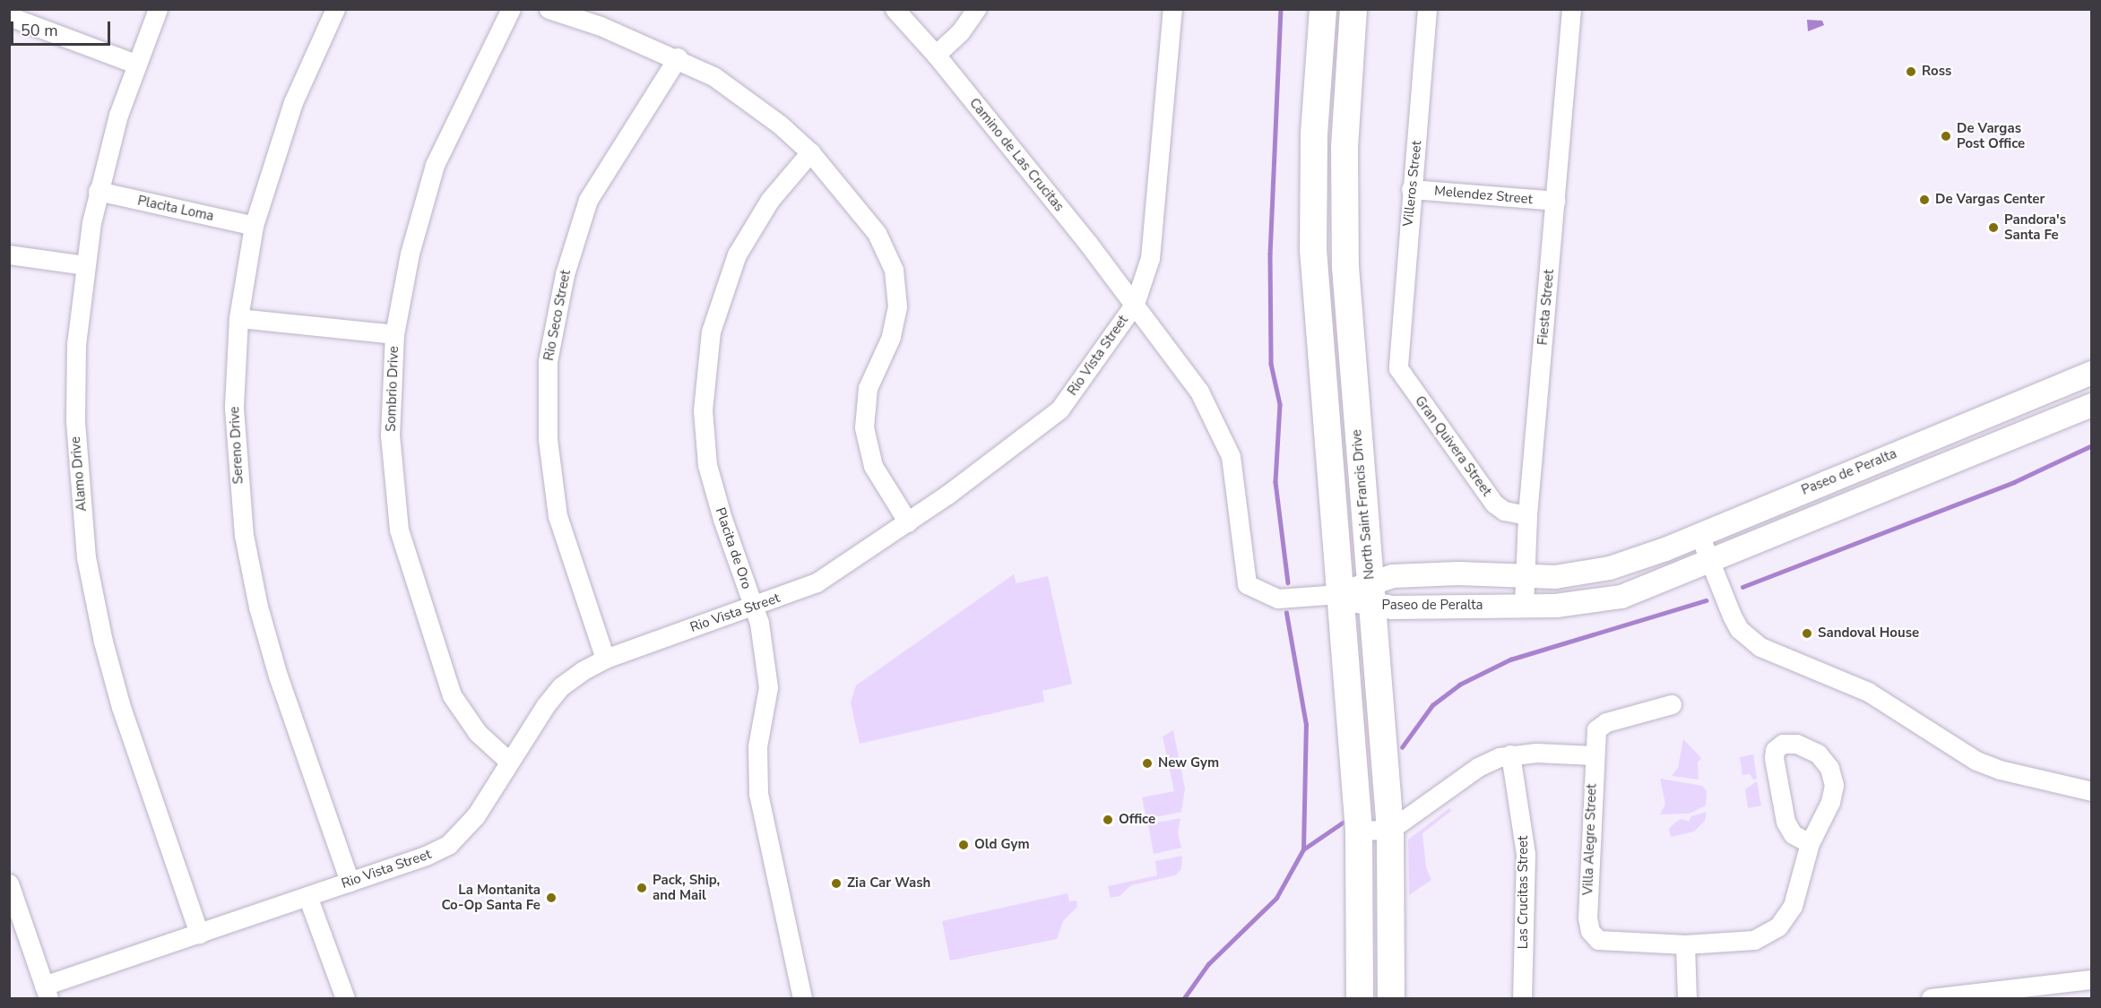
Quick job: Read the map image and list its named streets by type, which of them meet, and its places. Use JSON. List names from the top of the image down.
{
  "streets": {
    "highway": ["North Saint Francis Drive"],
    "main road": ["Paseo de Peralta"],
    "street": [
      "Camino de Las Crucitas",
      "Villeros Street",
      "Melendez Street",
      "Placita Loma",
      "Fiesta Street",
      "Rio Seco Street",
      "Rio Vista Street",
      "Sombrio Drive",
      "Sereno Drive",
      "Gran Quivera Street",
      "Alamo Drive",
      "Placita de Oro",
      "Villa Alegre Street",
      "Las Crucitas Street"
    ]
  },
  "crossings": [
    ["Camino de Las Crucitas", "Rio Vista Street"],
    ["Villeros Street", "Melendez Street"],
    ["Villeros Street", "Gran Quivera Street"],
    ["Melendez Street", "Fiesta Street"],
    ["Placita Loma", "Sereno Drive"],
    ["Placita Loma", "Alamo Drive"],
    ["Fiesta Street", "Gran Quivera Street"],
    ["Fiesta Street", "Paseo de Peralta"],
    ["Rio Seco Street", "Rio Vista Street"],
    ["Rio Vista Street", "Sombrio Drive"],
    ["Rio Vista Street", "Sereno Drive"],
    ["Rio Vista Street", "Alamo Drive"],
    ["Rio Vista Street", "Placita de Oro"],
    ["Paseo de Peralta", "North Saint Francis Drive"]
  ],
  "places": [
    "Ross",
    "De Vargas Post Office",
    "De Vargas Center",
    "Pandora's Santa Fe",
    "Sandoval House",
    "New Gym",
    "Office",
    "Old Gym",
    "Zia Car Wash",
    "Pack, Ship, and Mail",
    "La Montanita Co-Op Santa Fe"
  ],
  "scale_bar": "50 m"
}
